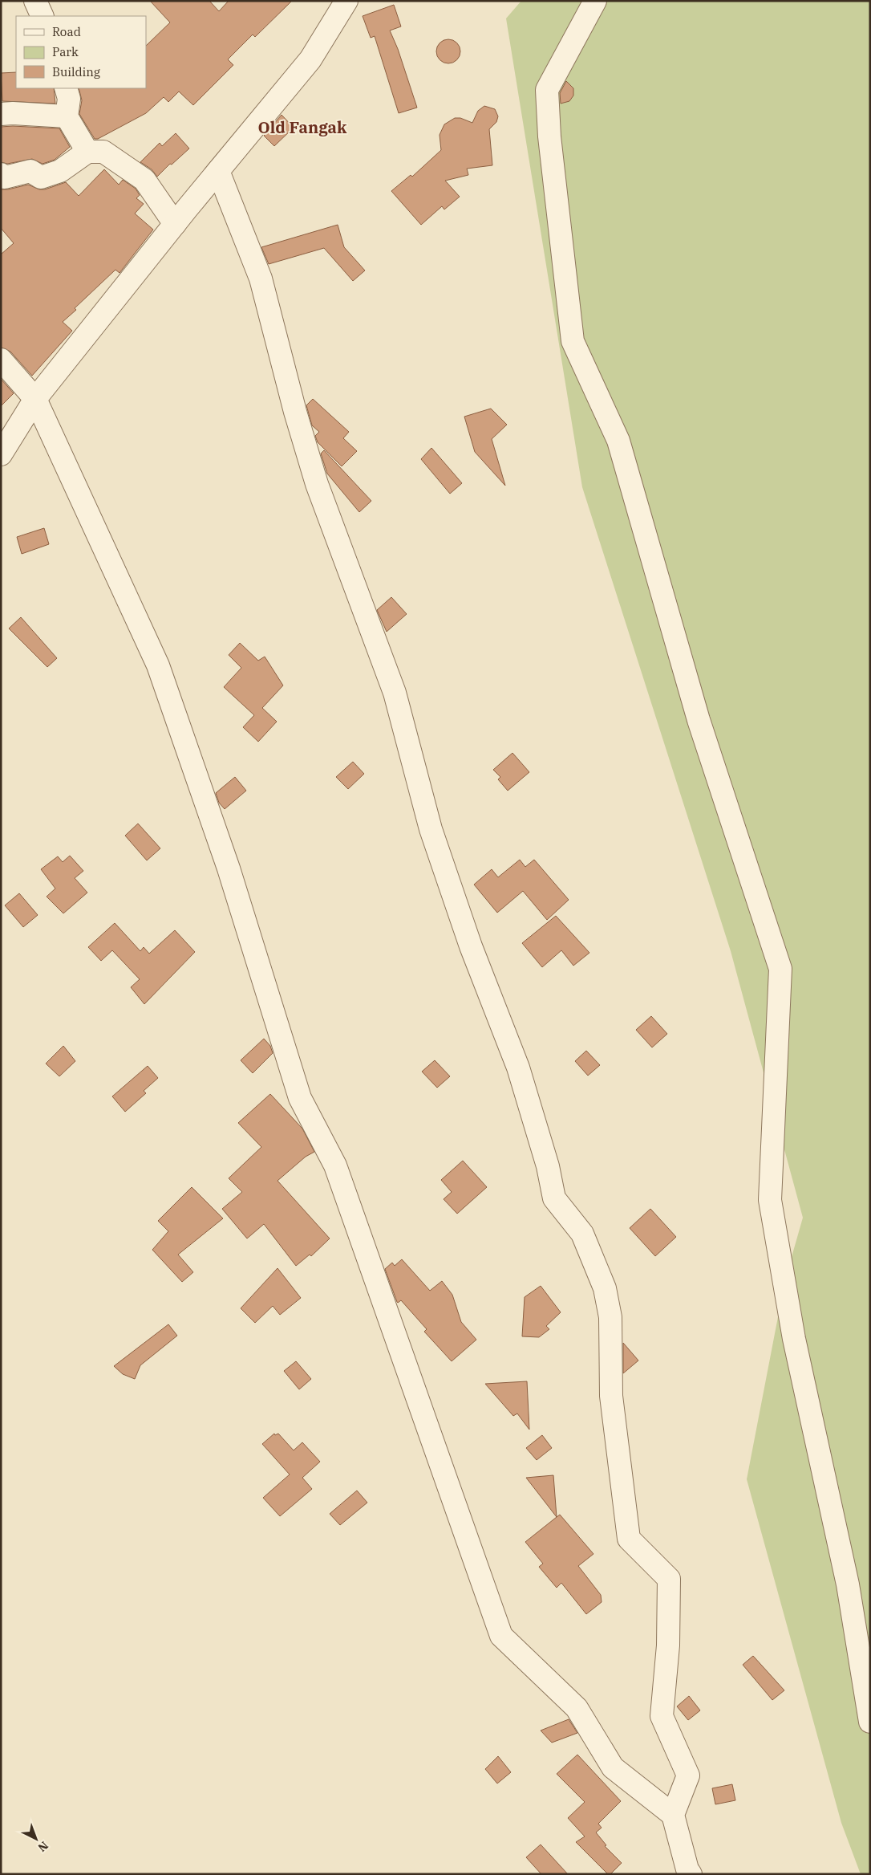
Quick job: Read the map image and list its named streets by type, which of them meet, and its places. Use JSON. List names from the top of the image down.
{
  "districts": ["Old Fangak"],
  "legend": ["Road", "Park", "Building"],
  "north": "bottom right"
}
